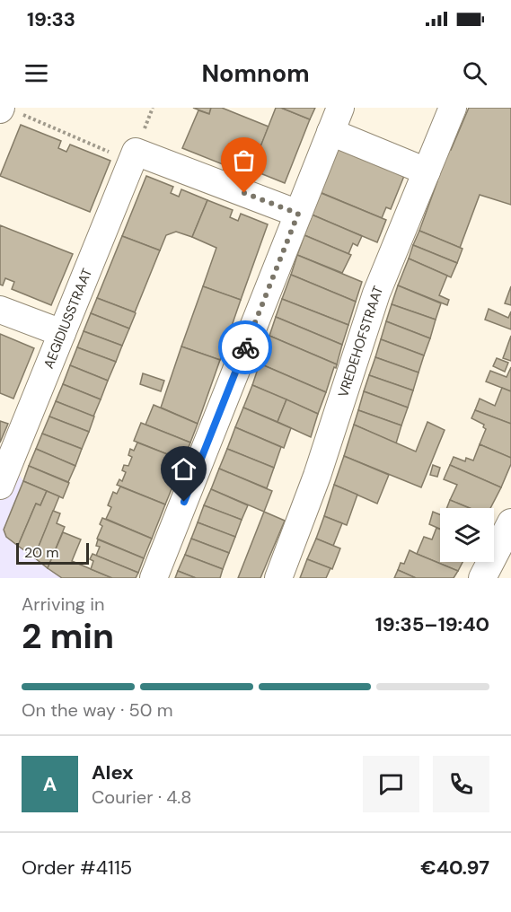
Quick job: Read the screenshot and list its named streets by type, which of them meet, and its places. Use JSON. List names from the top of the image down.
{
  "streets": {
    "street": ["AEGIDIUSSTRAAT", "VREDEHOFSTRAAT"]
  },
  "scale_bar": "20 m",
  "page": {
    "status": "19:33",
    "header": "Nomnom",
    "scale": "20 m",
    "heading": ["2 min", "Arriving in", "19:35–19:40"],
    "panel": [
      "Alex",
      "Courier · 4.8",
      "Order #4115",
      "€40.97"
    ],
    "bar": "On the way · 50 m",
    "round": "A"
  }
}
